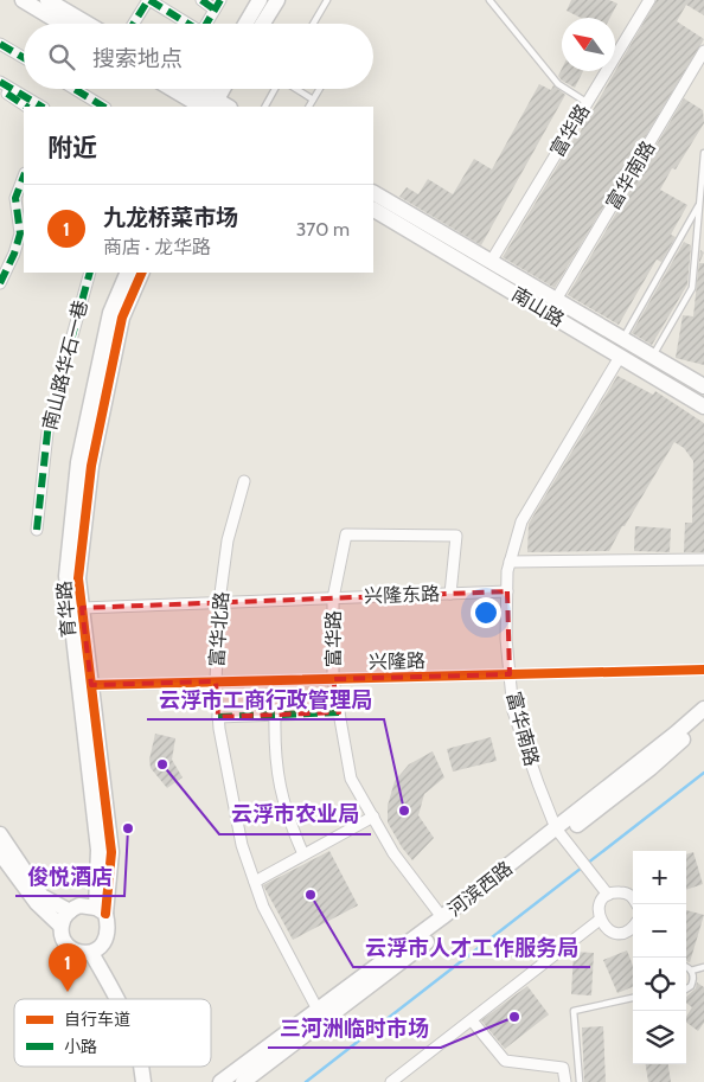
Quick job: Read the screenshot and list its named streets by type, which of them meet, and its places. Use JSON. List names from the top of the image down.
{
  "streets": {
    "street": [
      "富华路",
      "富华南路",
      "南山路",
      "南山路华石一巷",
      "兴隆东路",
      "育华路",
      "富华北路",
      "兴隆路",
      "河滨西路"
    ]
  },
  "crossings": [
    ["富华路", "南山路"],
    ["富华路", "兴隆东路"],
    ["富华路", "兴隆路"],
    ["富华路", "河滨西路"],
    ["富华南路", "南山路"],
    ["富华南路", "兴隆东路"],
    ["富华南路", "兴隆路"],
    ["富华南路", "河滨西路"],
    ["兴隆东路", "育华路"],
    ["兴隆东路", "富华北路"],
    ["育华路", "兴隆路"],
    ["富华北路", "兴隆路"],
    ["富华北路", "河滨西路"]
  ],
  "places": [
    "云浮市农业局",
    "云浮市工商行政管理局",
    "俊悦酒店",
    "云浮市人才工作服务局",
    "三河洲临时市场"
  ],
  "legend": ["自行车道", "小路"],
  "north": "top left",
  "page": {
    "search": "搜索地点",
    "heading": "附近",
    "list": [
      {
        "mark": "1",
        "name": "九龙桥菜市场",
        "note": "商店 · 龙华路",
        "value": "370 m"
      }
    ],
    "map_buttons": ["+", "−"],
    "pins": "1"
  }
}
